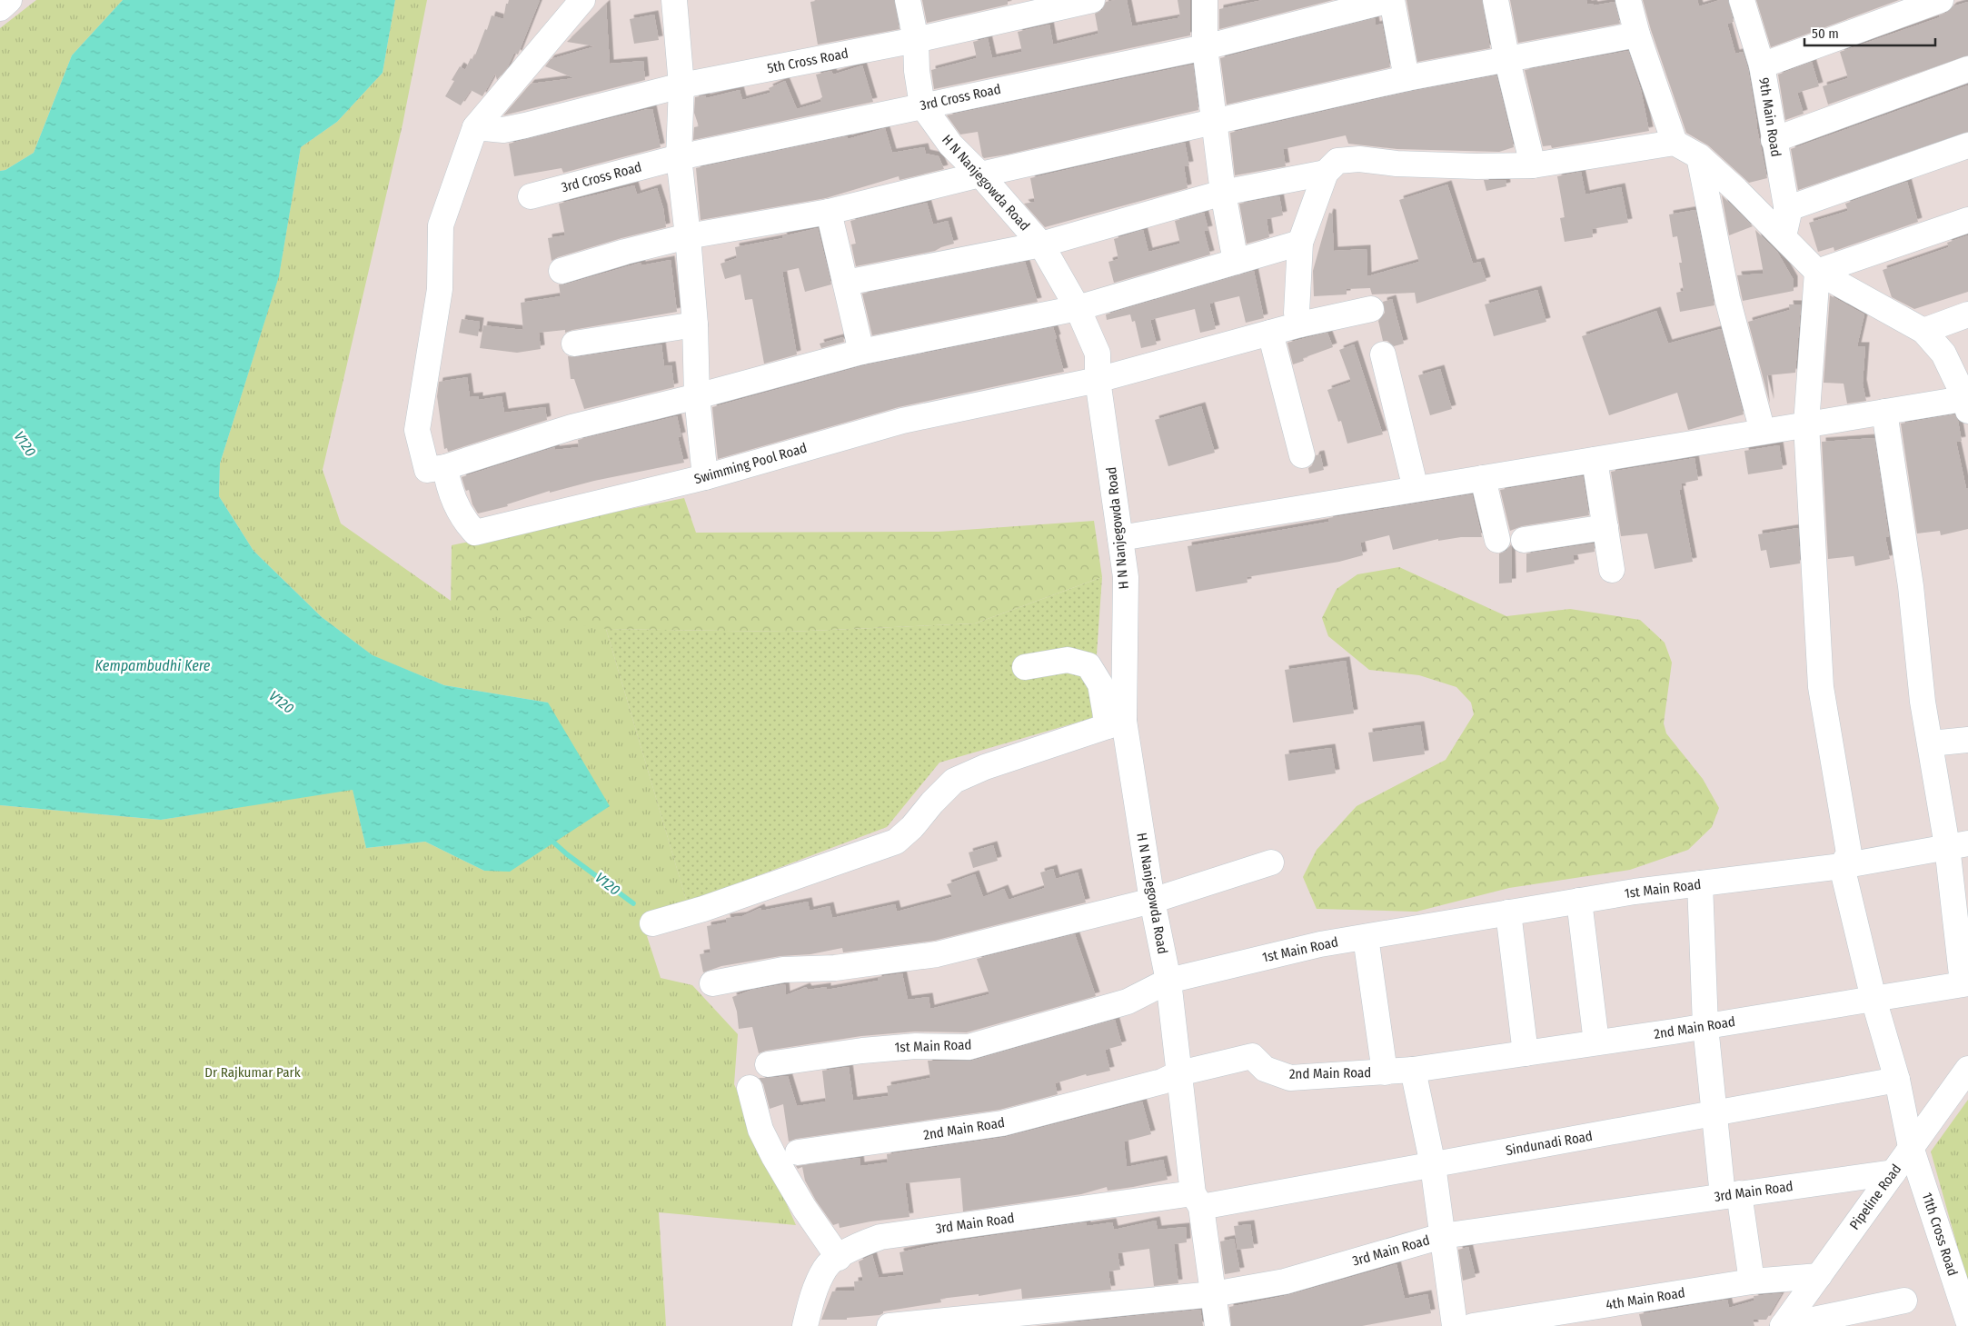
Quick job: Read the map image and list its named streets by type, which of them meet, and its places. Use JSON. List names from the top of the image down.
{
  "streets": {
    "street": [
      "5th Cross Road",
      "3rd Cross Road",
      "9th Main Road",
      "H N Nanjegowda Road",
      "Swimming Pool Road",
      "1st Main Road",
      "2nd Main Road",
      "Sindunadi Road",
      "3rd Main Road",
      "Pipeline Road",
      "11th Cross Road",
      "4th Main Road"
    ]
  },
  "crossings": [
    ["5th Cross Road", "H N Nanjegowda Road"],
    ["3rd Cross Road", "H N Nanjegowda Road"],
    ["H N Nanjegowda Road", "Swimming Pool Road"],
    ["H N Nanjegowda Road", "1st Main Road"],
    ["H N Nanjegowda Road", "2nd Main Road"],
    ["H N Nanjegowda Road", "Sindunadi Road"],
    ["H N Nanjegowda Road", "3rd Main Road"],
    ["1st Main Road", "11th Cross Road"],
    ["2nd Main Road", "11th Cross Road"],
    ["Sindunadi Road", "3rd Main Road"],
    ["Sindunadi Road", "11th Cross Road"],
    ["3rd Main Road", "Pipeline Road"],
    ["Pipeline Road", "11th Cross Road"],
    ["Pipeline Road", "4th Main Road"]
  ],
  "water": ["V120", "Kempambudhi Kere"],
  "parks": ["Dr Rajkumar Park"],
  "scale_bar": "50 m"
}
